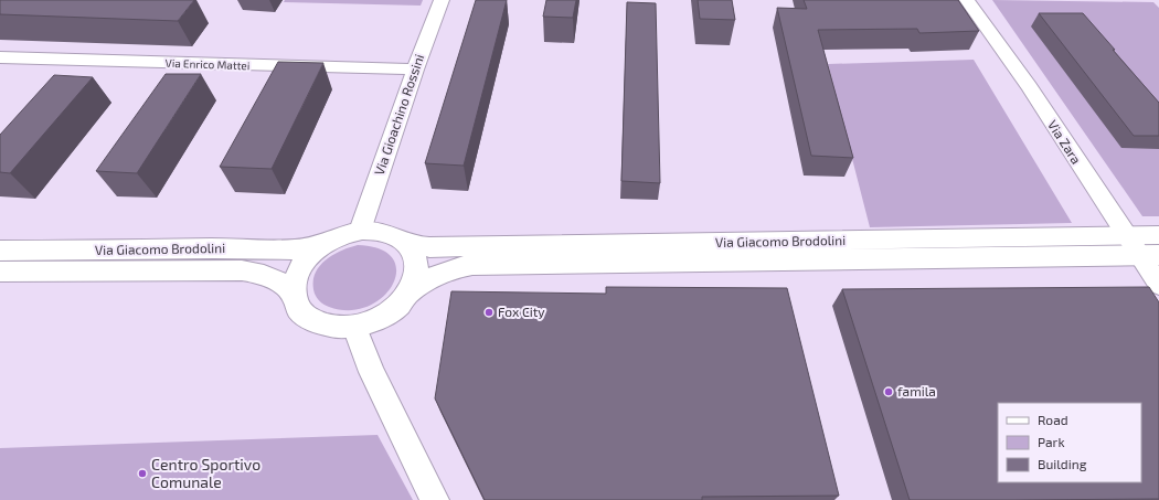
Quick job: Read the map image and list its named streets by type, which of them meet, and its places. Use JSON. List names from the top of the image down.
{
  "streets": {
    "main road": ["Via Giacomo Brodolini"],
    "street": ["Via Enrico Mattei", "Via Gioachino Rossini", "Via Zara"]
  },
  "crossings": [
    ["Via Enrico Mattei", "Via Gioachino Rossini"],
    ["Via Gioachino Rossini", "Via Giacomo Brodolini"],
    ["Via Zara", "Via Giacomo Brodolini"]
  ],
  "places": ["Fox City", "famila", "Centro Sportivo Comunale"],
  "legend": ["Road", "Park", "Building"]
}
